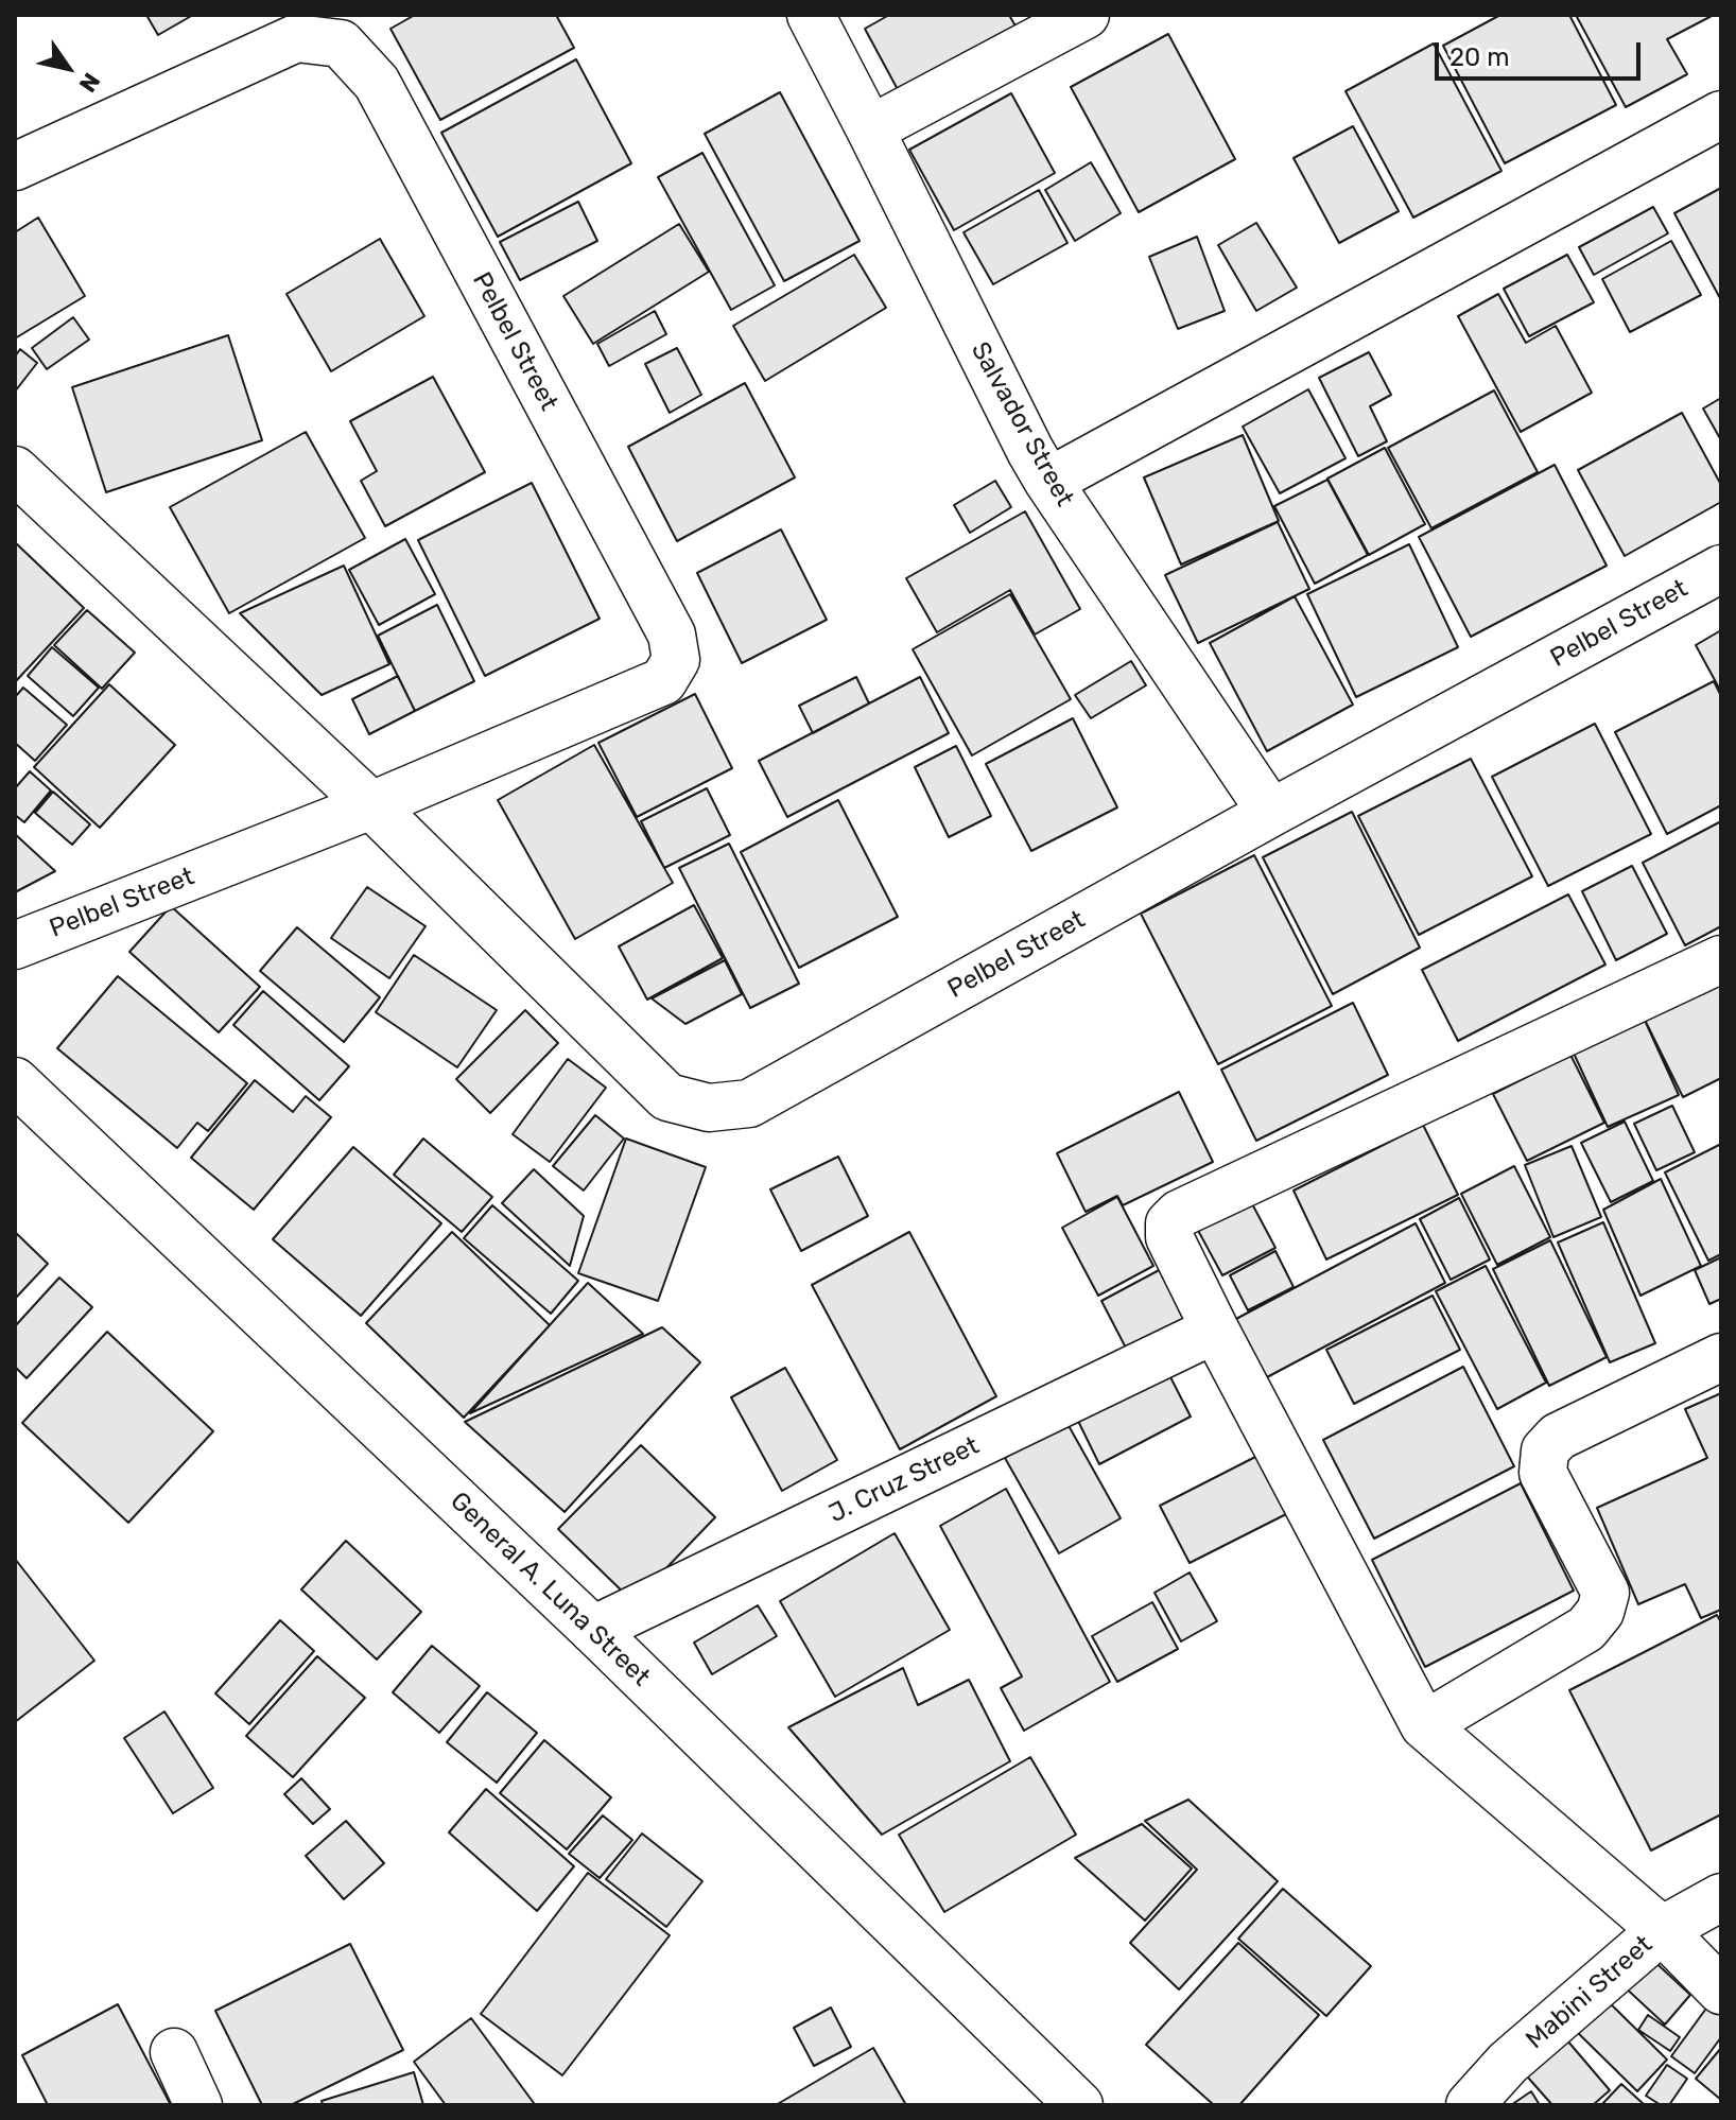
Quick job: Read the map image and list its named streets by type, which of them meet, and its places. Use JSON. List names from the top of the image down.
{
  "streets": {
    "street": [
      "Pelbel Street",
      "Salvador Street",
      "J. Cruz Street",
      "General A. Luna Street",
      "Mabini Street"
    ]
  },
  "crossings": [
    ["Pelbel Street", "Salvador Street"],
    ["J. Cruz Street", "General A. Luna Street"]
  ],
  "scale_bar": "20 m",
  "north": "bottom right"
}
